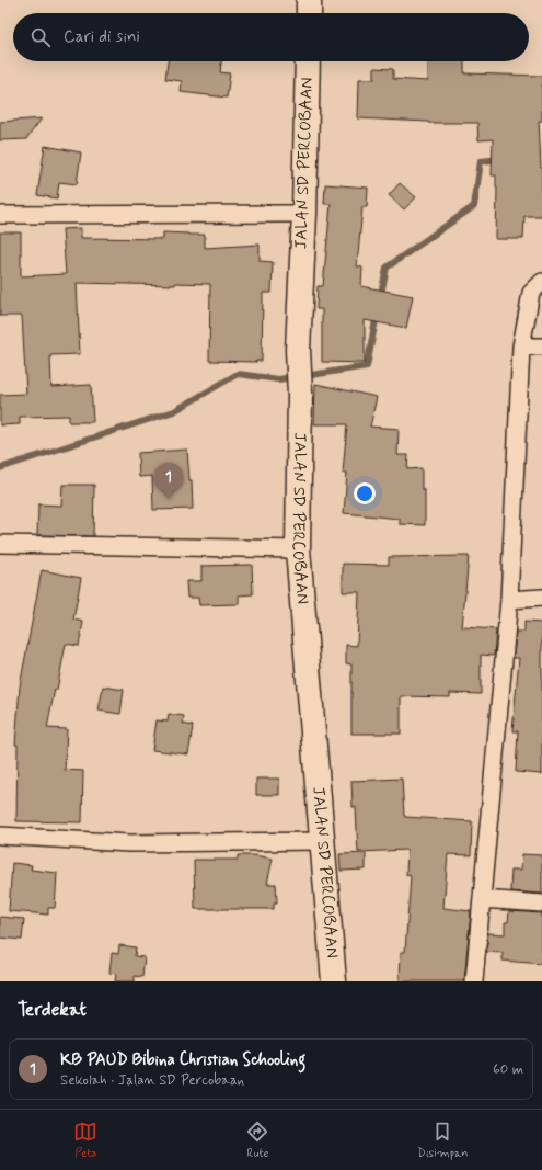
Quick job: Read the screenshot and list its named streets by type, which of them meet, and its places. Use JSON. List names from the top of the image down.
{
  "streets": {
    "street": ["JALAN SD PERCOBAAN"]
  },
  "page": {
    "search": "Cari di sini",
    "pins": "1",
    "heading": "Terdekat",
    "list": [
      {
        "mark": "1",
        "name": "KB PAUD Bibina Christian Schooling",
        "note": "Sekolah · Jalan SD Percobaan",
        "value": "60 m"
      }
    ],
    "nav": ["Peta", "Rute", "Disimpan"]
  }
}
